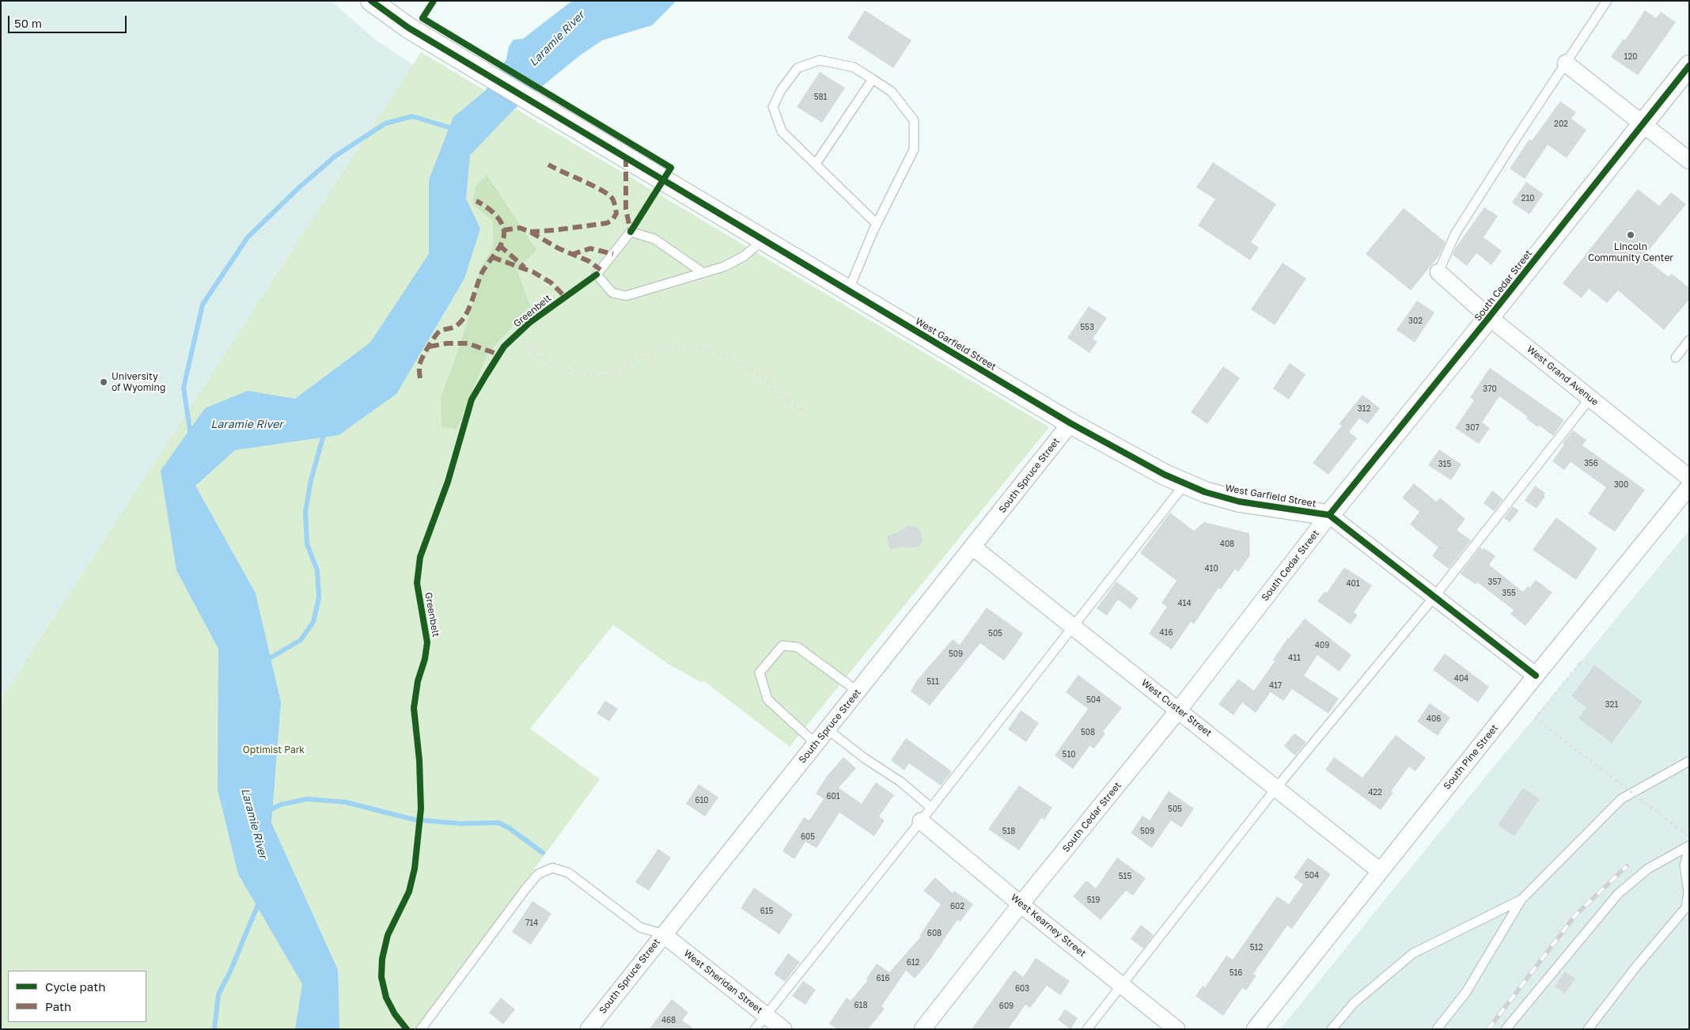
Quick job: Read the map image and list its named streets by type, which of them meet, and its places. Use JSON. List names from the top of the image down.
{
  "streets": {
    "street": [
      "South Cedar Street",
      "West Garfield Street",
      "West Grand Avenue",
      "South Spruce Street",
      "West Custer Street",
      "South Pine Street",
      "West Kearney Street",
      "West Sheridan Street"
    ],
    "cycle path": ["Greenbelt"]
  },
  "crossings": [
    ["South Cedar Street", "West Garfield Street"],
    ["South Cedar Street", "West Grand Avenue"],
    ["South Cedar Street", "West Custer Street"],
    ["South Cedar Street", "West Kearney Street"],
    ["West Garfield Street", "South Spruce Street"],
    ["West Garfield Street", "South Pine Street"],
    ["South Spruce Street", "West Custer Street"],
    ["South Spruce Street", "West Sheridan Street"],
    ["West Custer Street", "South Pine Street"]
  ],
  "water": ["Laramie River"],
  "parks": ["Optimist Park"],
  "places": ["Lincoln Community Center", "University of Wyoming"],
  "house_numbers": [
    "120",
    "581",
    "202",
    "210",
    "302",
    "553",
    "370",
    "312",
    "307",
    "356",
    "315",
    "300",
    "408",
    "410",
    "357",
    "401",
    "355",
    "414",
    "416",
    "505",
    "409",
    "509",
    "411",
    "404",
    "511",
    "417",
    "504",
    "321",
    "406",
    "508",
    "510",
    "422",
    "601",
    "610",
    "505",
    "518",
    "509",
    "605",
    "504",
    "515",
    "519",
    "602",
    "615",
    "714",
    "608",
    "512",
    "612",
    "516",
    "616",
    "603",
    "618",
    "609",
    "468"
  ],
  "legend": ["Cycle path", "Path"],
  "scale_bar": "50 m"
}
